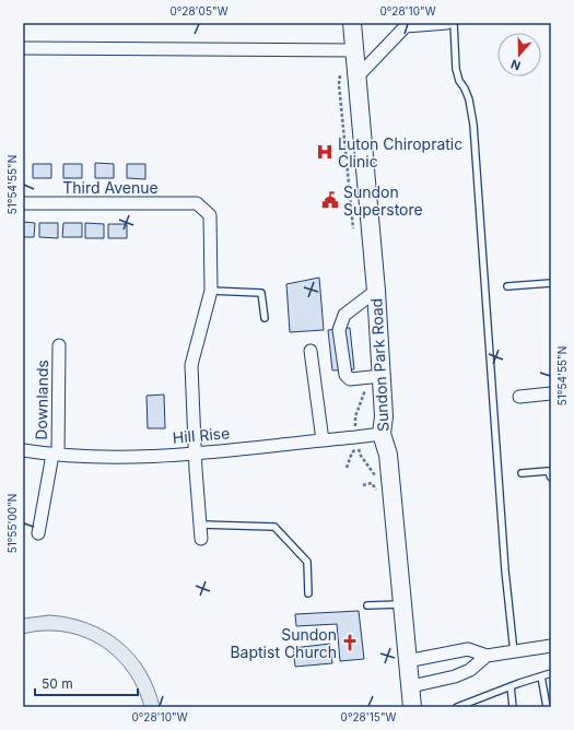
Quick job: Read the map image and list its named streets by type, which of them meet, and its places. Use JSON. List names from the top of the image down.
{
  "streets": {
    "street": [
      "Third Avenue",
      "Sundon Park Road",
      "Downlands",
      "Hill Rise"
    ]
  },
  "crossings": [
    ["Sundon Park Road", "Hill Rise"],
    ["Downlands", "Hill Rise"]
  ],
  "places": {
    "hospital": ["Luton Chiropratic Clinic"],
    "public building": ["Sundon Superstore"],
    "church": ["Sundon Baptist Church"]
  },
  "scale_bar": "50 m",
  "north": "bottom",
  "coordinates": [
    "0°28'05\"W",
    "0°28'10\"W",
    "51°54'55\"N",
    "51°55'00\"N",
    "0°28'15\"W"
  ]
}
